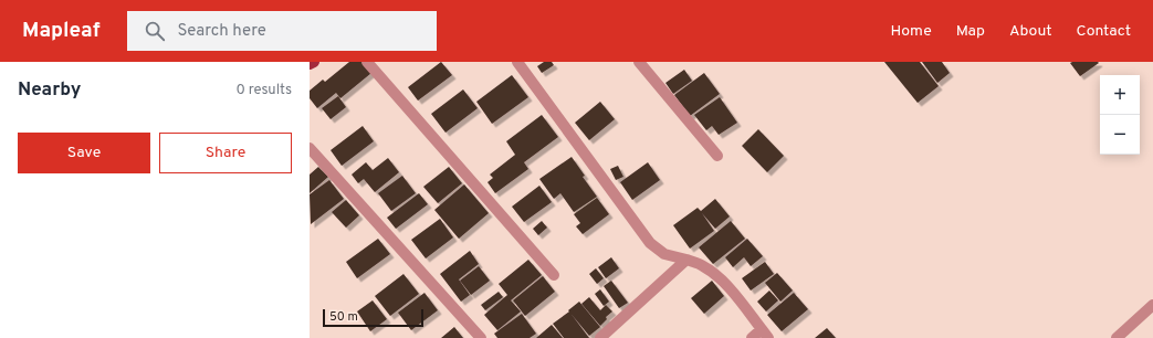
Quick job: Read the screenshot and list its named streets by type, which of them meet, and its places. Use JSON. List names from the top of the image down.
{
  "scale_bar": "50 m",
  "page": {
    "header": "Mapleaf",
    "search": "Search here",
    "nav": [
      "Home",
      "Map",
      "About",
      "Contact"
    ],
    "heading": ["Nearby", "0 results"],
    "map_buttons": ["+", "−"],
    "buttons": ["Save", "Share"],
    "scale": "50 m"
  }
}
